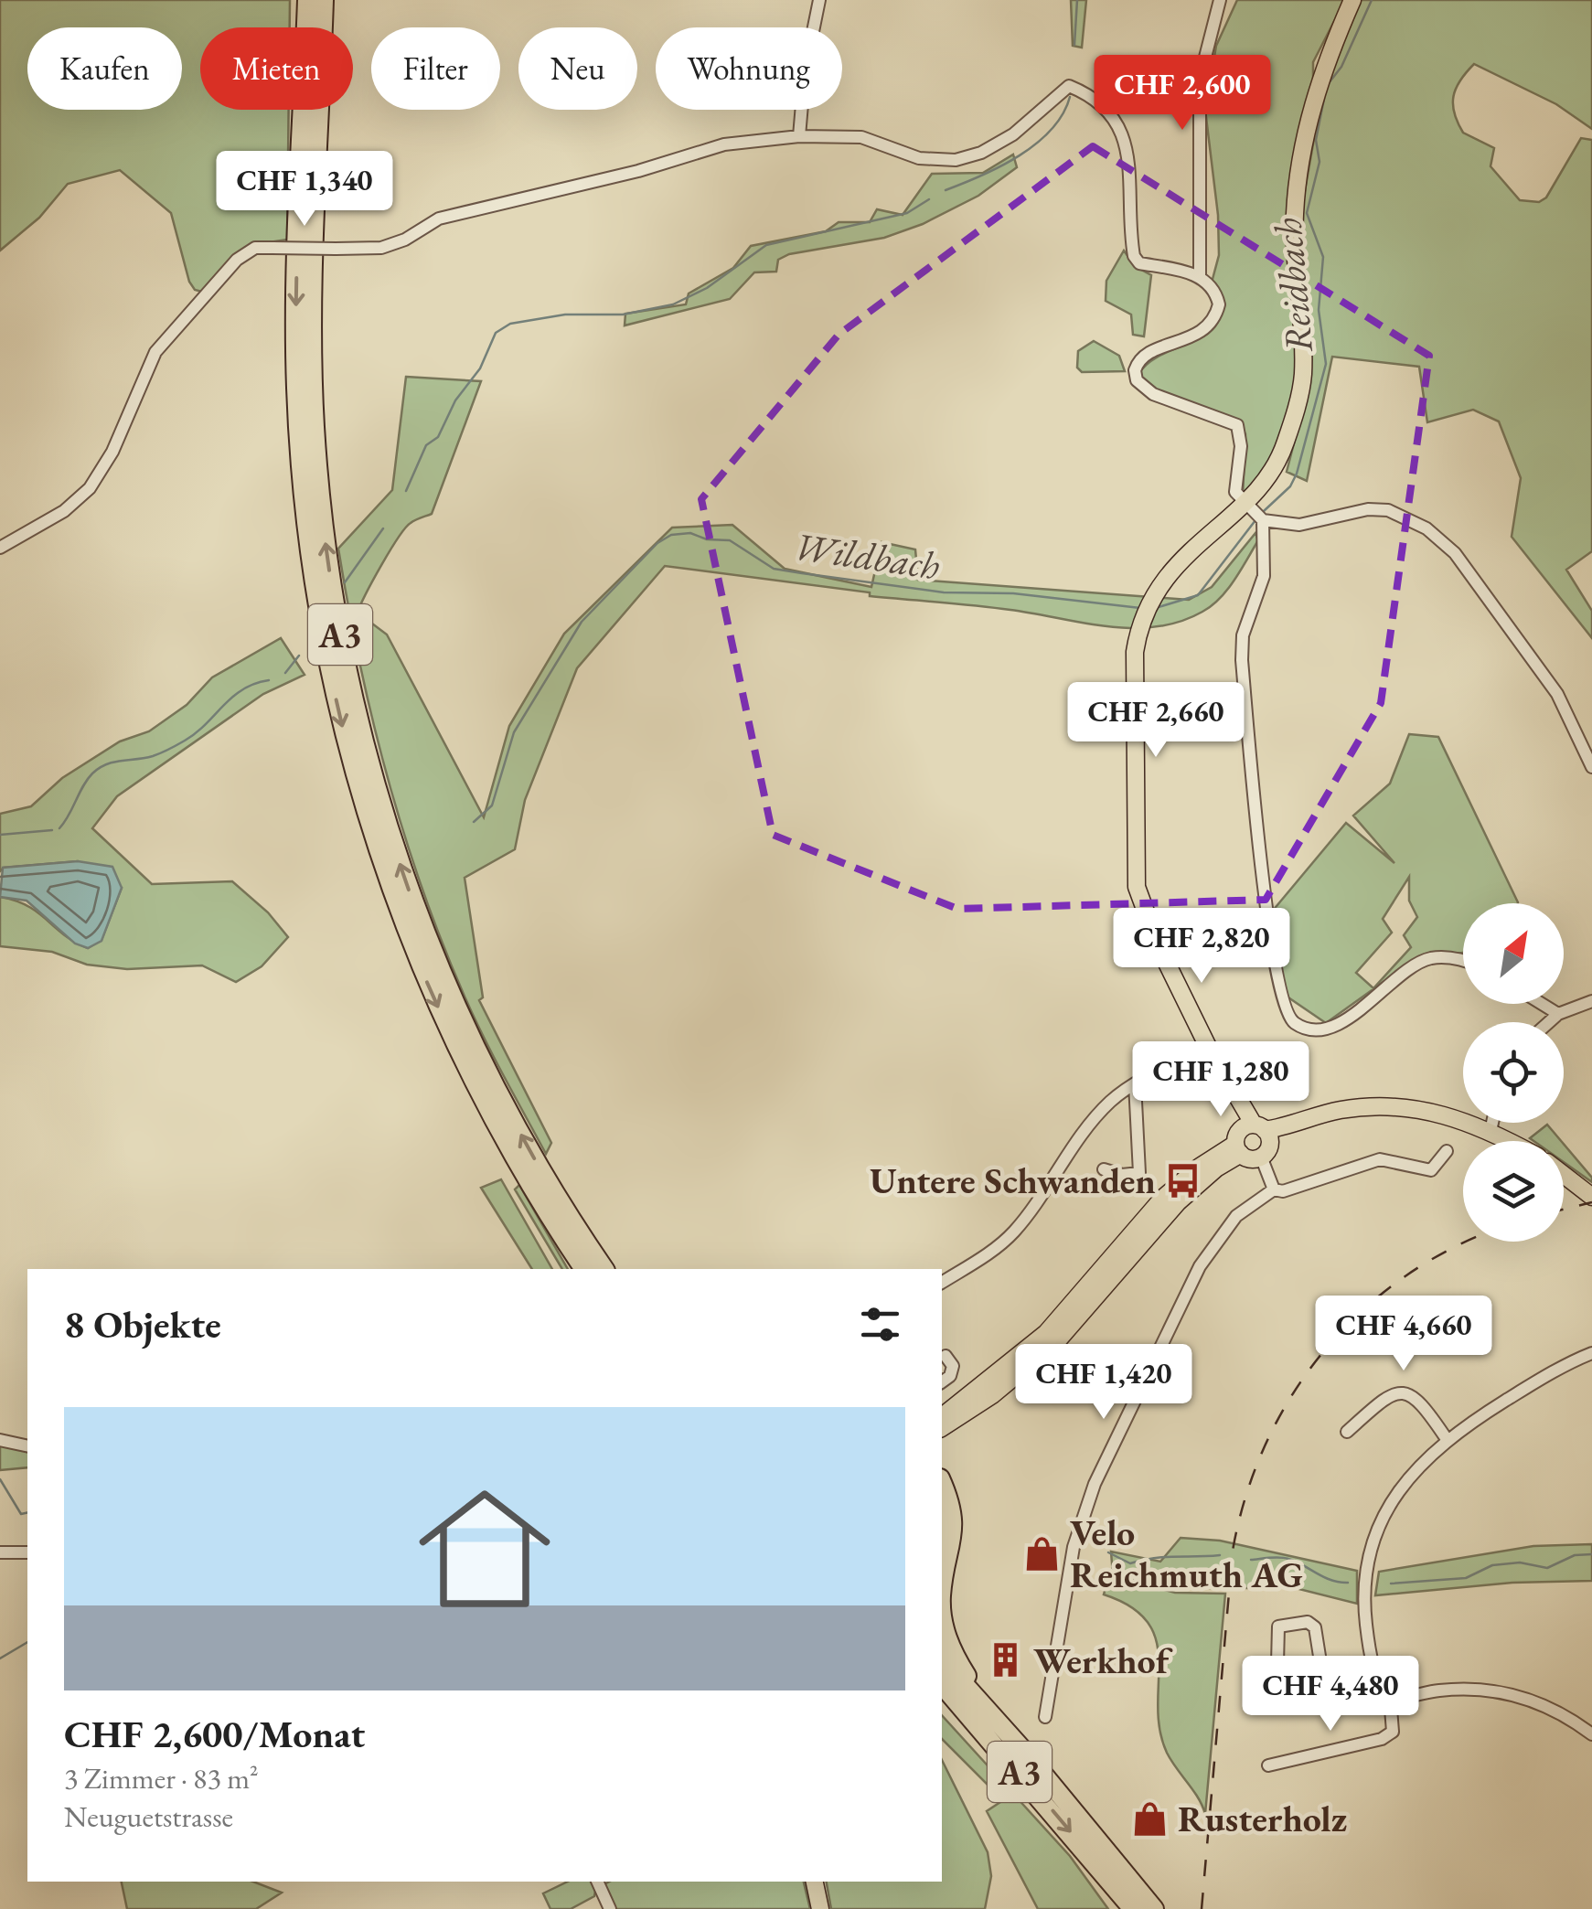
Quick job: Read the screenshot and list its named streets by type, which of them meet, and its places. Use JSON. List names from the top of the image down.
{
  "streets": {
    "highway": ["A3"]
  },
  "water": ["Reidbach", "Wildbach"],
  "places": {
    "bus stop": ["Untere Schwanden"],
    "shop": ["Velo Reichmuth AG", "Rusterholz"],
    "building": ["Werkhof"]
  },
  "north": "top right",
  "page": {
    "chip": [
      "Kaufen",
      "Mieten",
      "Filter",
      "Neu",
      "Wohnung"
    ],
    "price": [
      "CHF 2,600",
      "CHF 1,340",
      "CHF 2,660",
      "CHF 2,820",
      "CHF 1,280",
      "CHF 4,660",
      "CHF 1,420",
      "CHF 4,480"
    ],
    "heading": "8 Objekte",
    "list": [
      {
        "name": "CHF 2,600/Monat",
        "note": "3 Zimmer · 83 m² · Neuguetstrasse"
      }
    ]
  }
}
